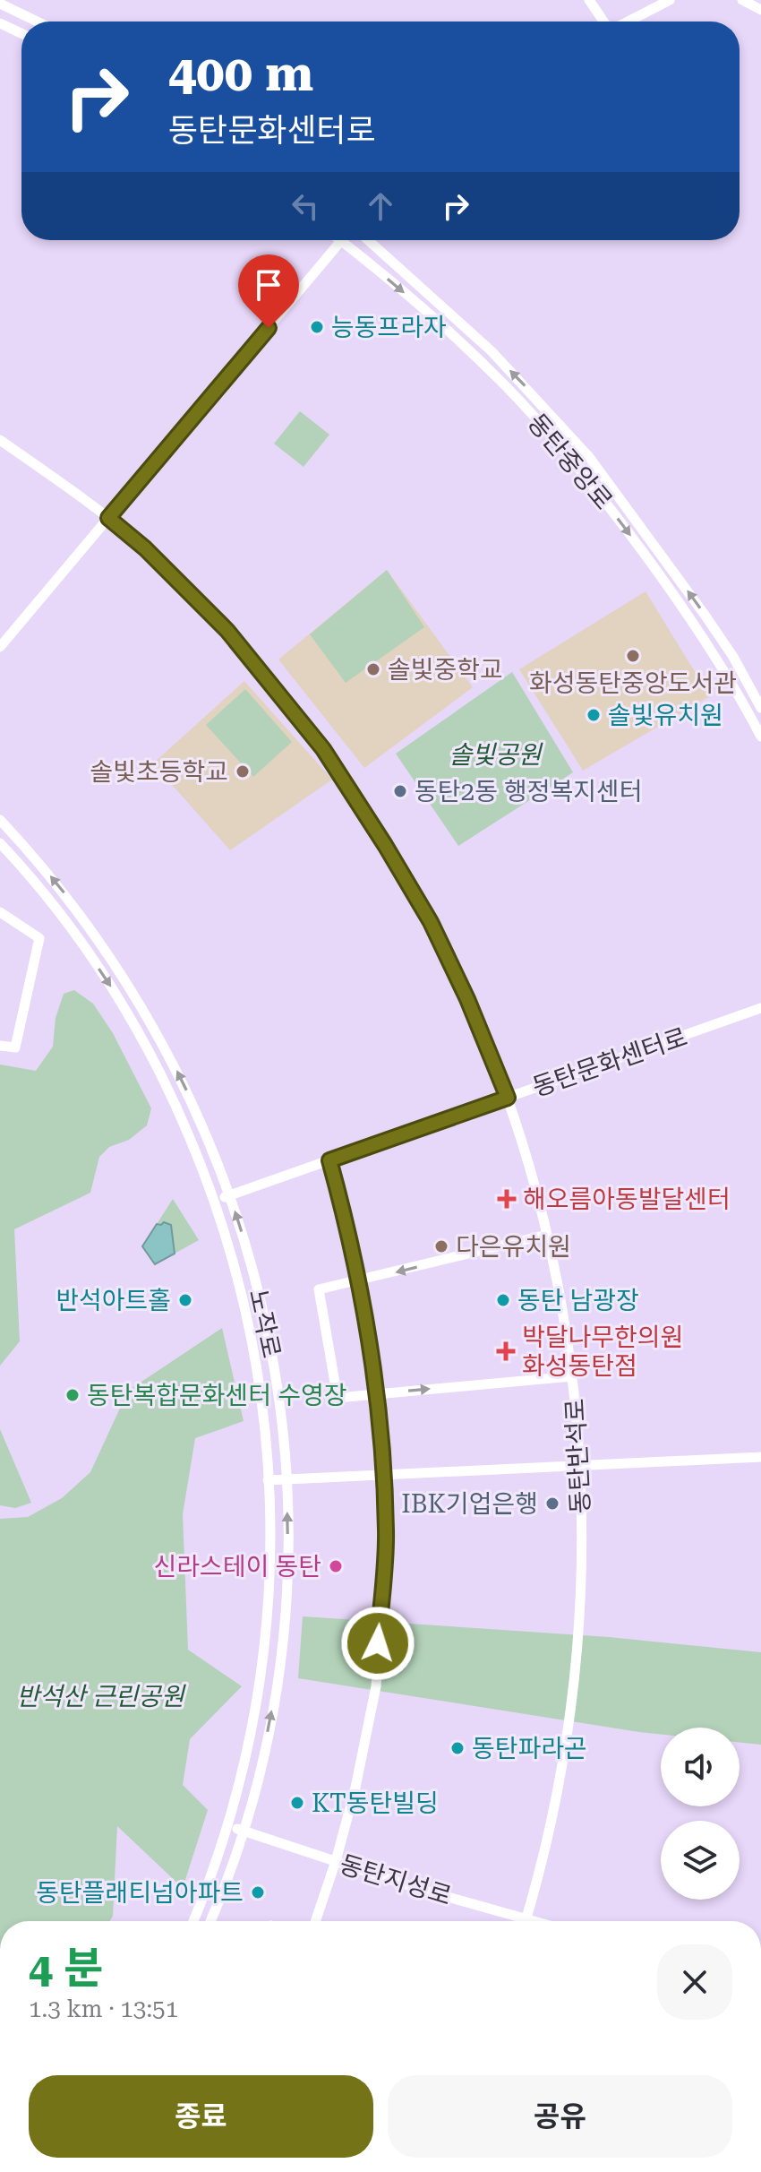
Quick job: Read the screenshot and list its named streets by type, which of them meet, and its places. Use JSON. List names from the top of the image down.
{
  "streets": {
    "street": [
      "동탄중앙로",
      "동탄문화센터로",
      "노작로",
      "동탄반석로",
      "동탄지성로"
    ]
  },
  "crossings": [
    ["동탄문화센터로", "노작로"],
    ["동탄문화센터로", "동탄반석로"],
    ["노작로", "동탄지성로"],
    ["동탄반석로", "동탄지성로"]
  ],
  "parks": ["솔빛공원", "반석산 근린공원"],
  "places": {
    "other": [
      "능동프라자",
      "화성동탄중앙도서관",
      "솔빛중학교",
      "솔빛유치원",
      "솔빛초등학교",
      "동탄2동 행정복지센터",
      "다은유치원",
      "반석아트홀",
      "동탄 남광장",
      "동탄복합문화센터 수영장",
      "IBK기업은행",
      "신라스테이 동탄",
      "동탄파라곤",
      "KT동탄빌딩",
      "동탄플래티넘아파트"
    ],
    "health": ["해오름아동발달센터", "박달나무한의원 화성동탄점"]
  },
  "page": {
    "turn": ["400 m", "동탄문화센터로"],
    "heading": ["4 분", "1.3 km · 13:51"],
    "buttons": ["종료", "공유"]
  }
}
